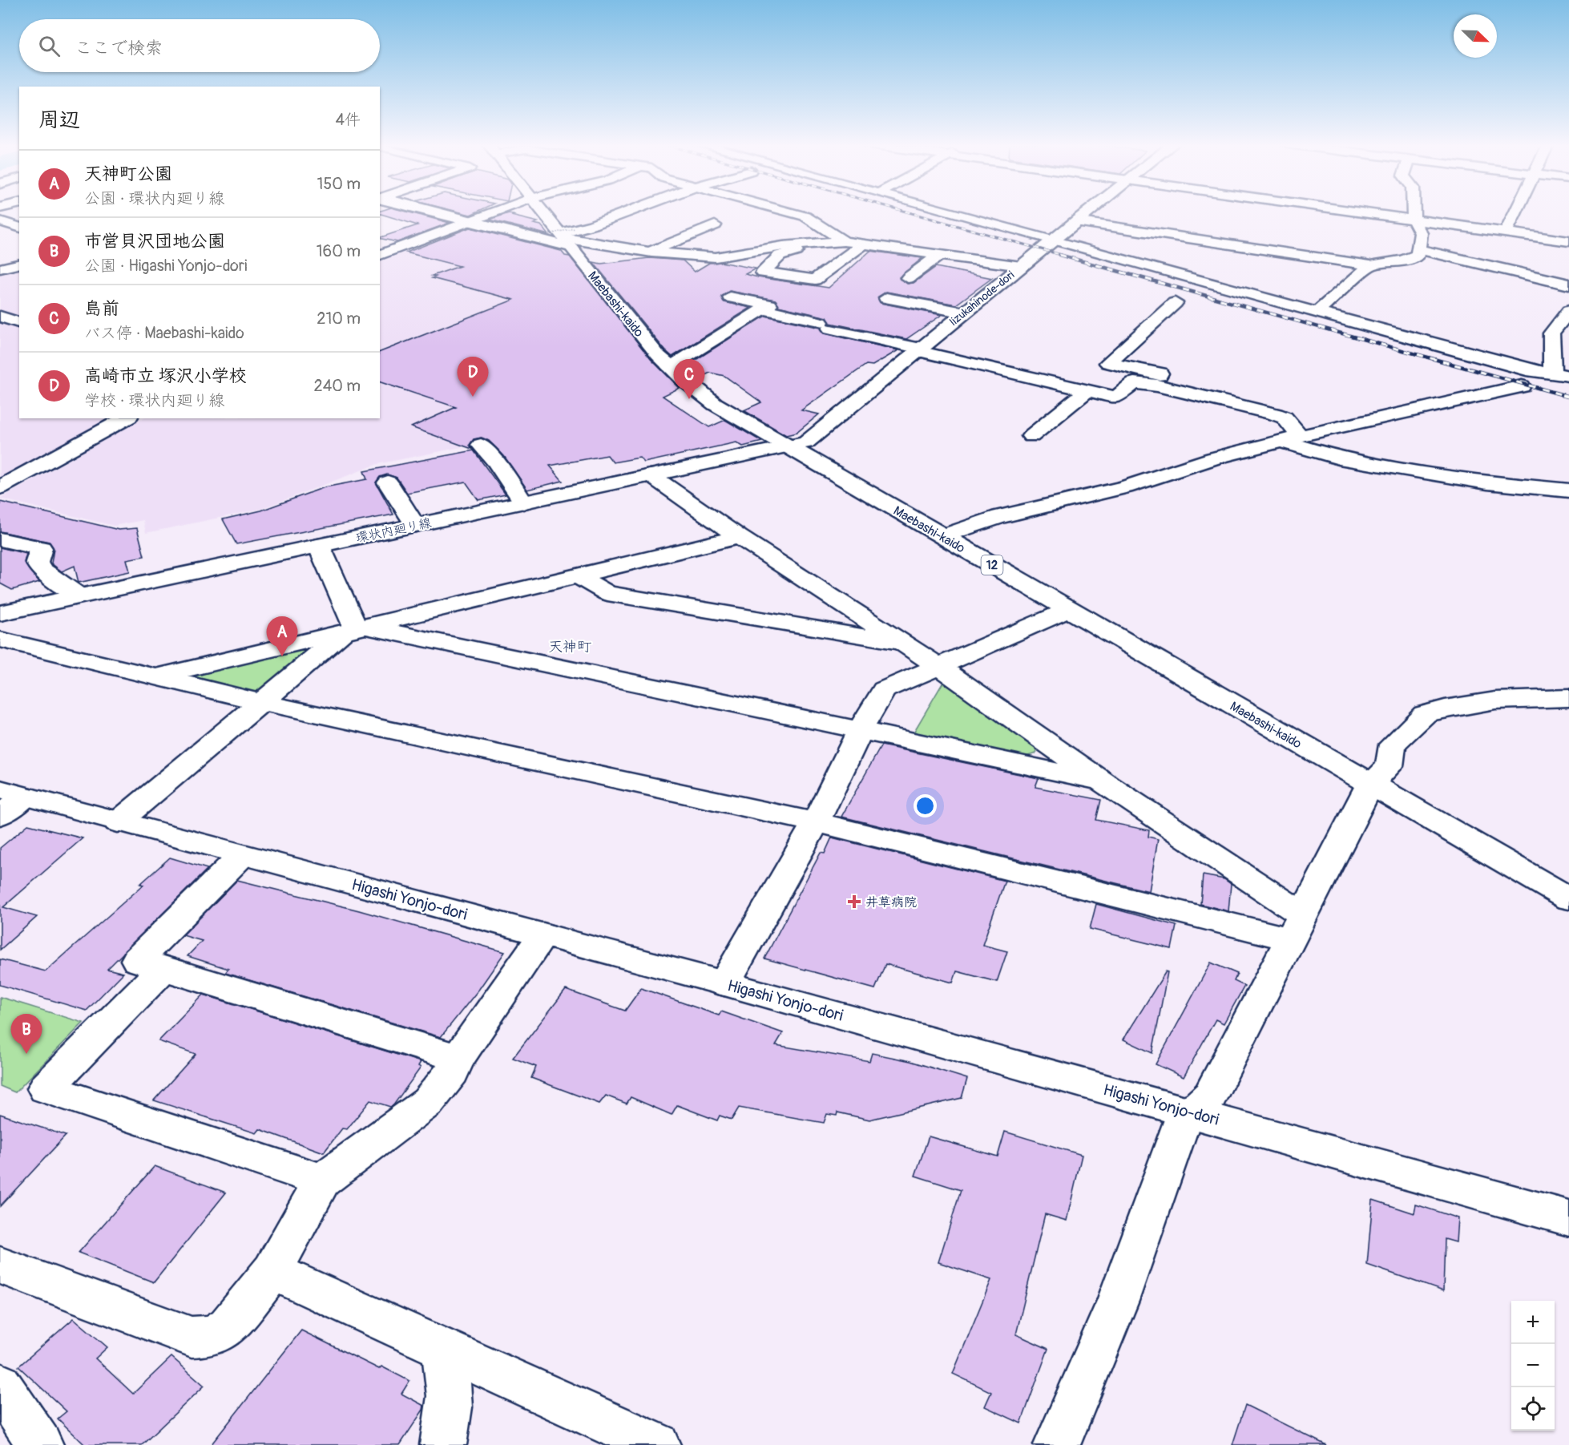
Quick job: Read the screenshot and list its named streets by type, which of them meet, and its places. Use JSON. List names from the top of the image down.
{
  "streets": {
    "street": [
      "Iizukahinode-dori",
      "Maebashi-kaido",
      "環状内廻り線",
      "12",
      "Higashi Yonjo-dori"
    ]
  },
  "crossings": [
    ["Iizukahinode-dori", "Maebashi-kaido"],
    ["Iizukahinode-dori", "環状内廻り線"],
    ["Maebashi-kaido", "環状内廻り線"]
  ],
  "districts": ["天神町"],
  "places": {
    "health": ["井草病院"]
  },
  "north": "bottom right",
  "page": {
    "search": "ここで検索",
    "heading": ["周辺", "4件"],
    "list": [
      {
        "mark": "A",
        "name": "天神町公園",
        "note": "公園 · 環状内廻り線",
        "value": "150 m"
      },
      {
        "mark": "B",
        "name": "市営貝沢団地公園",
        "note": "公園 · Higashi Yonjo-dori",
        "value": "160 m"
      },
      {
        "mark": "C",
        "name": "島前",
        "note": "バス停 · Maebashi-kaido",
        "value": "210 m"
      },
      {
        "mark": "D",
        "name": "高崎市立 塚沢小学校",
        "note": "学校 · 環状内廻り線",
        "value": "240 m"
      }
    ],
    "pins": [
      "D",
      "C",
      "A",
      "B"
    ],
    "map_buttons": ["+", "−"]
  }
}
